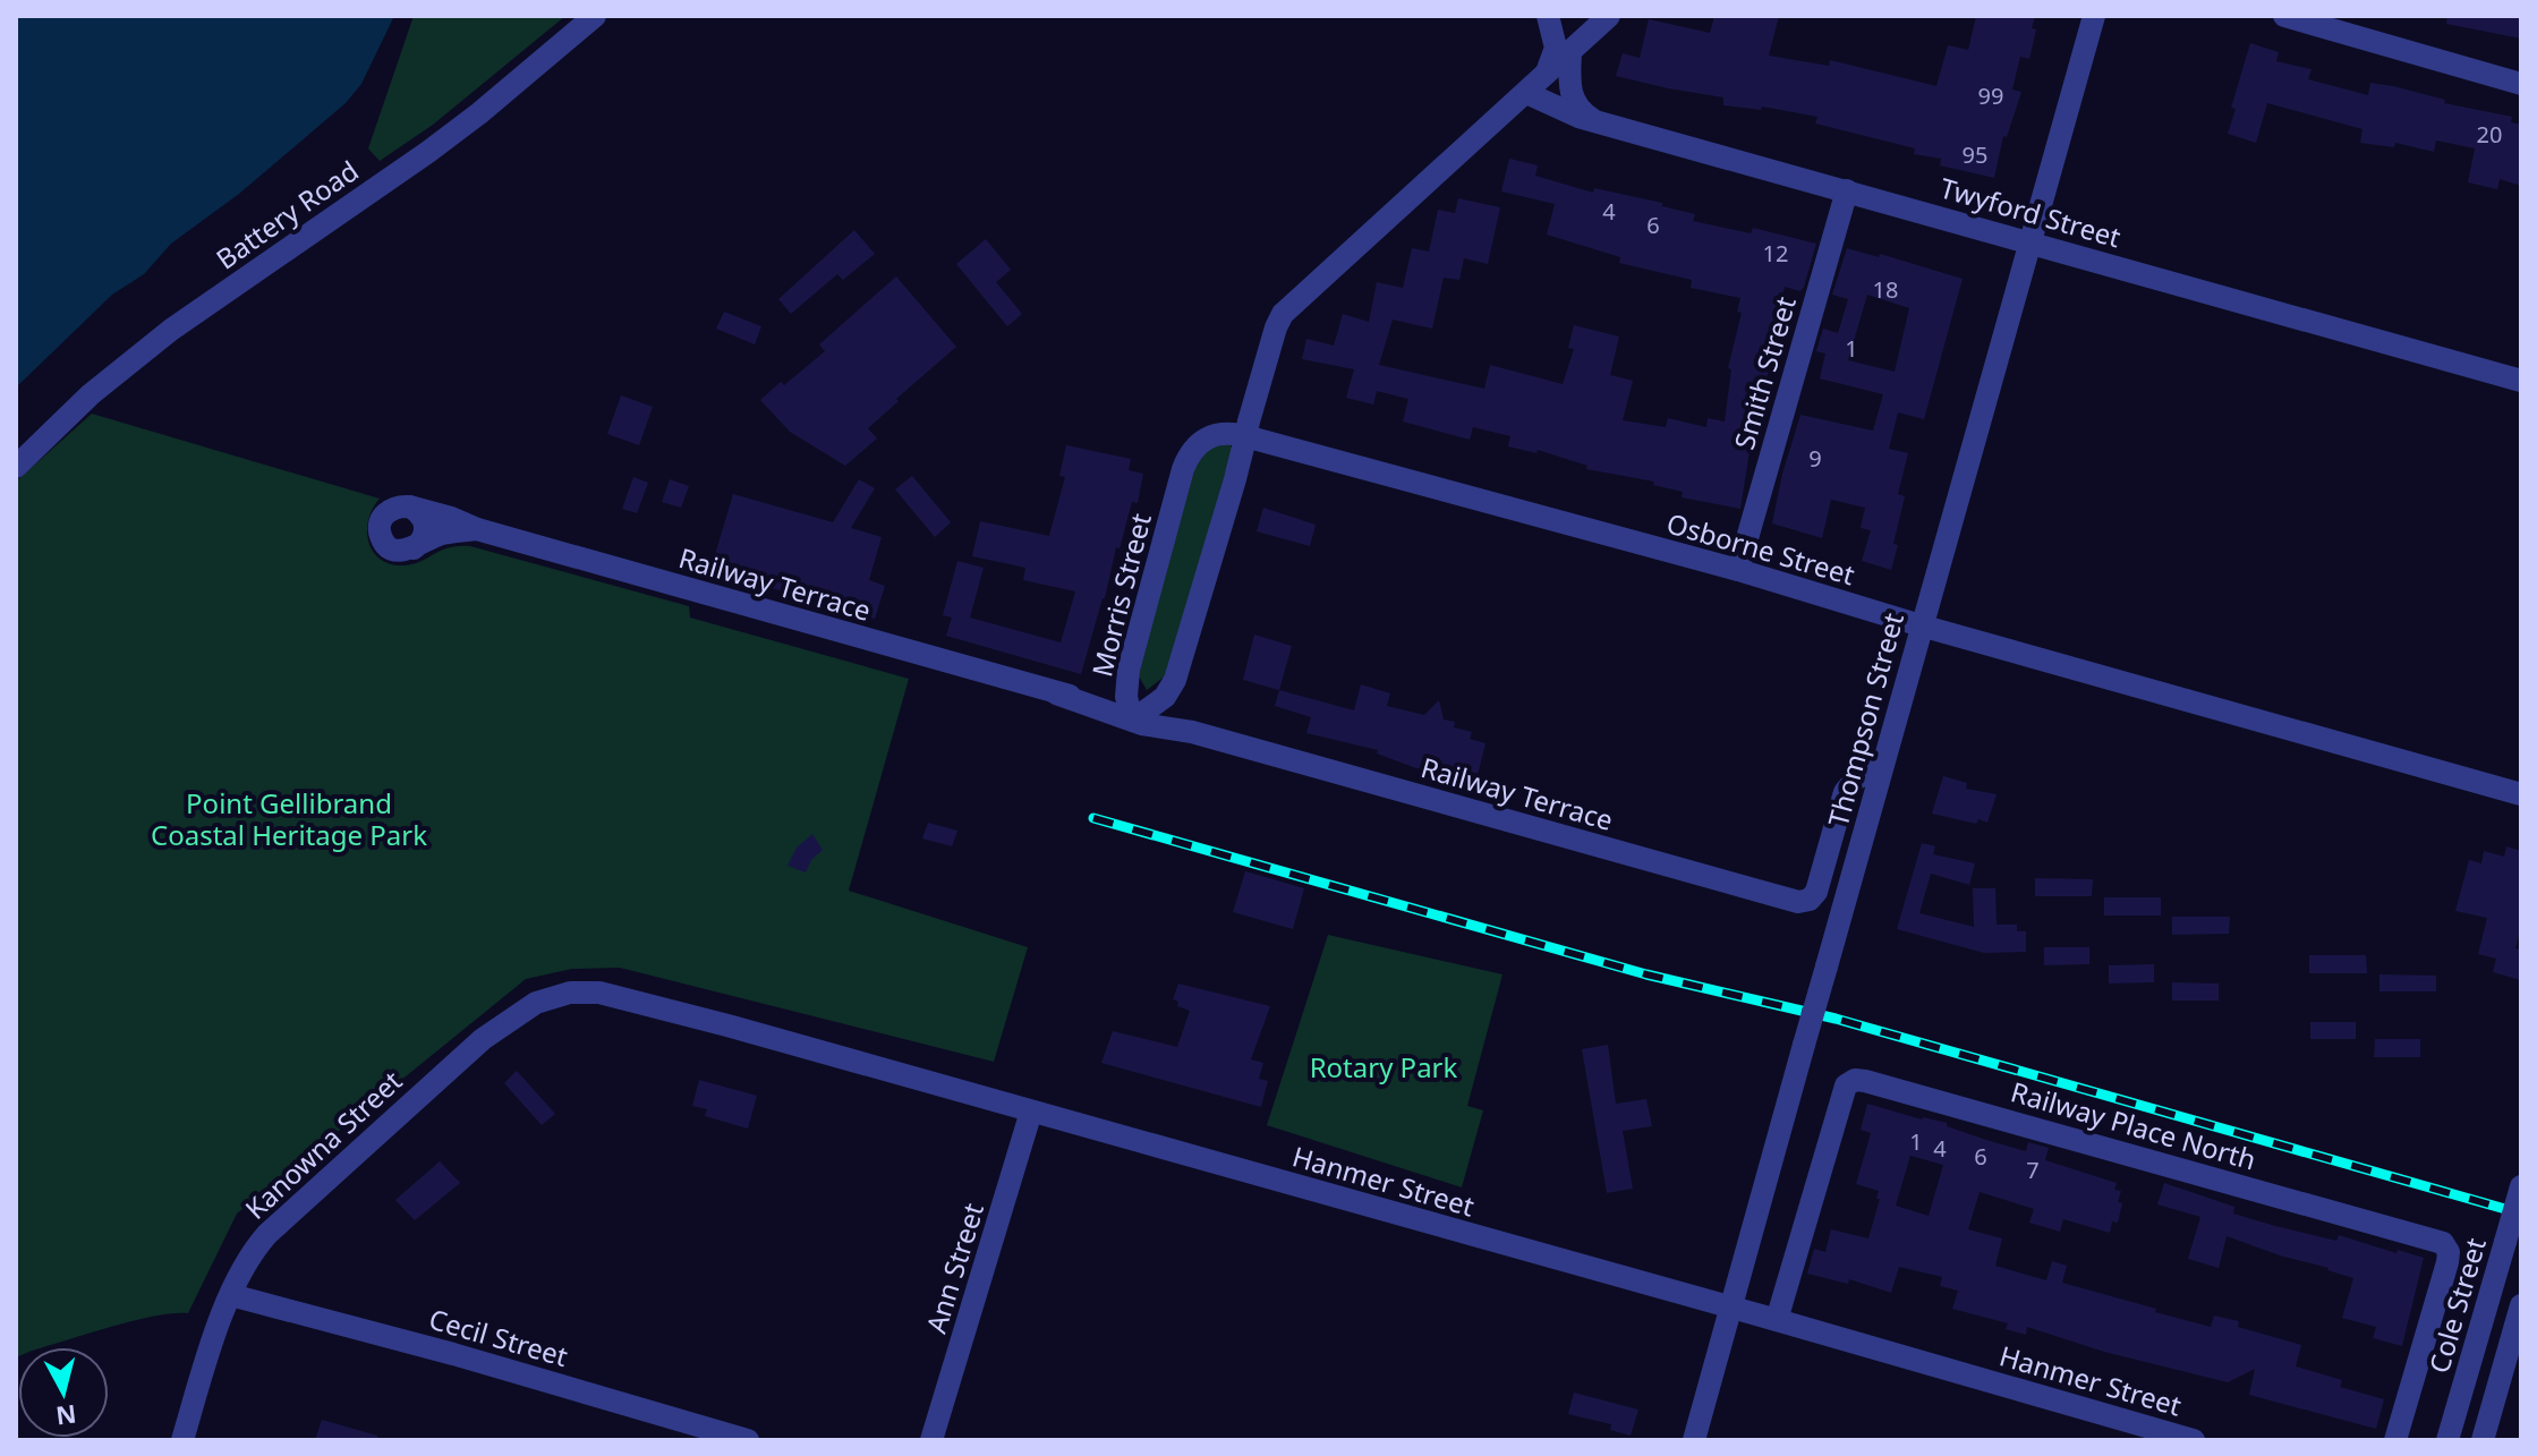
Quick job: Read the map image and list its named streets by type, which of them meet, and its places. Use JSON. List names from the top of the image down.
{
  "streets": {
    "street": [
      "Twyford Street",
      "Battery Road",
      "Smith Street",
      "Osborne Street",
      "Railway Terrace",
      "Morris Street",
      "Thompson Street",
      "Railway Place North",
      "Kanowna Street",
      "Hanmer Street",
      "Ann Street",
      "Cole Street",
      "Cecil Street"
    ]
  },
  "crossings": [
    ["Twyford Street", "Smith Street"],
    ["Twyford Street", "Thompson Street"],
    ["Smith Street", "Osborne Street"],
    ["Osborne Street", "Morris Street"],
    ["Osborne Street", "Thompson Street"],
    ["Railway Terrace", "Morris Street"],
    ["Railway Terrace", "Thompson Street"],
    ["Thompson Street", "Hanmer Street"],
    ["Railway Place North", "Hanmer Street"],
    ["Kanowna Street", "Hanmer Street"],
    ["Kanowna Street", "Cecil Street"],
    ["Hanmer Street", "Ann Street"]
  ],
  "parks": ["Point Gellibrand Coastal Heritage Park", "Rotary Park"],
  "house_numbers": [
    "99",
    "20",
    "95",
    "4",
    "6",
    "12",
    "18",
    "1",
    "9",
    "1",
    "4",
    "6",
    "7"
  ],
  "north": "bottom"
}
